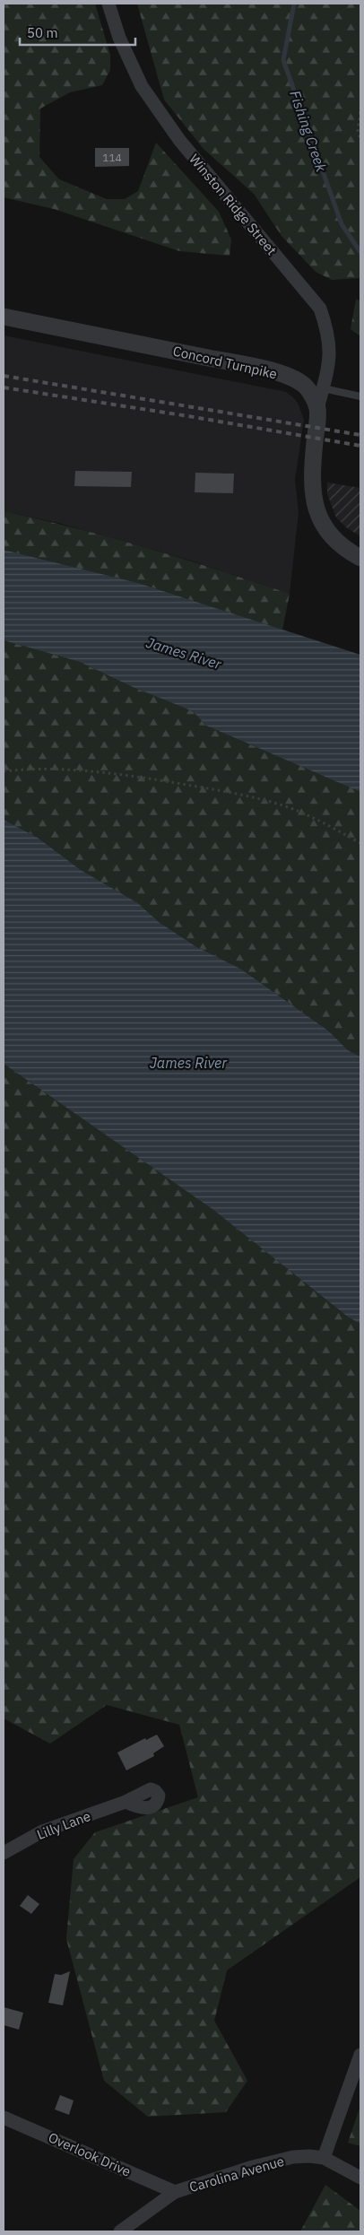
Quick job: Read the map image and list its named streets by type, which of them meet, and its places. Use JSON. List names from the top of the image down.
{
  "streets": {
    "street": [
      "Winston Ridge Street",
      "Concord Turnpike",
      "Lilly Lane",
      "Overlook Drive",
      "Carolina Avenue"
    ]
  },
  "crossings": [
    ["Winston Ridge Street", "Concord Turnpike"],
    ["Overlook Drive", "Carolina Avenue"]
  ],
  "water": ["Fishing Creek", "James River"],
  "house_numbers": ["114"],
  "scale_bar": "50 m"
}
